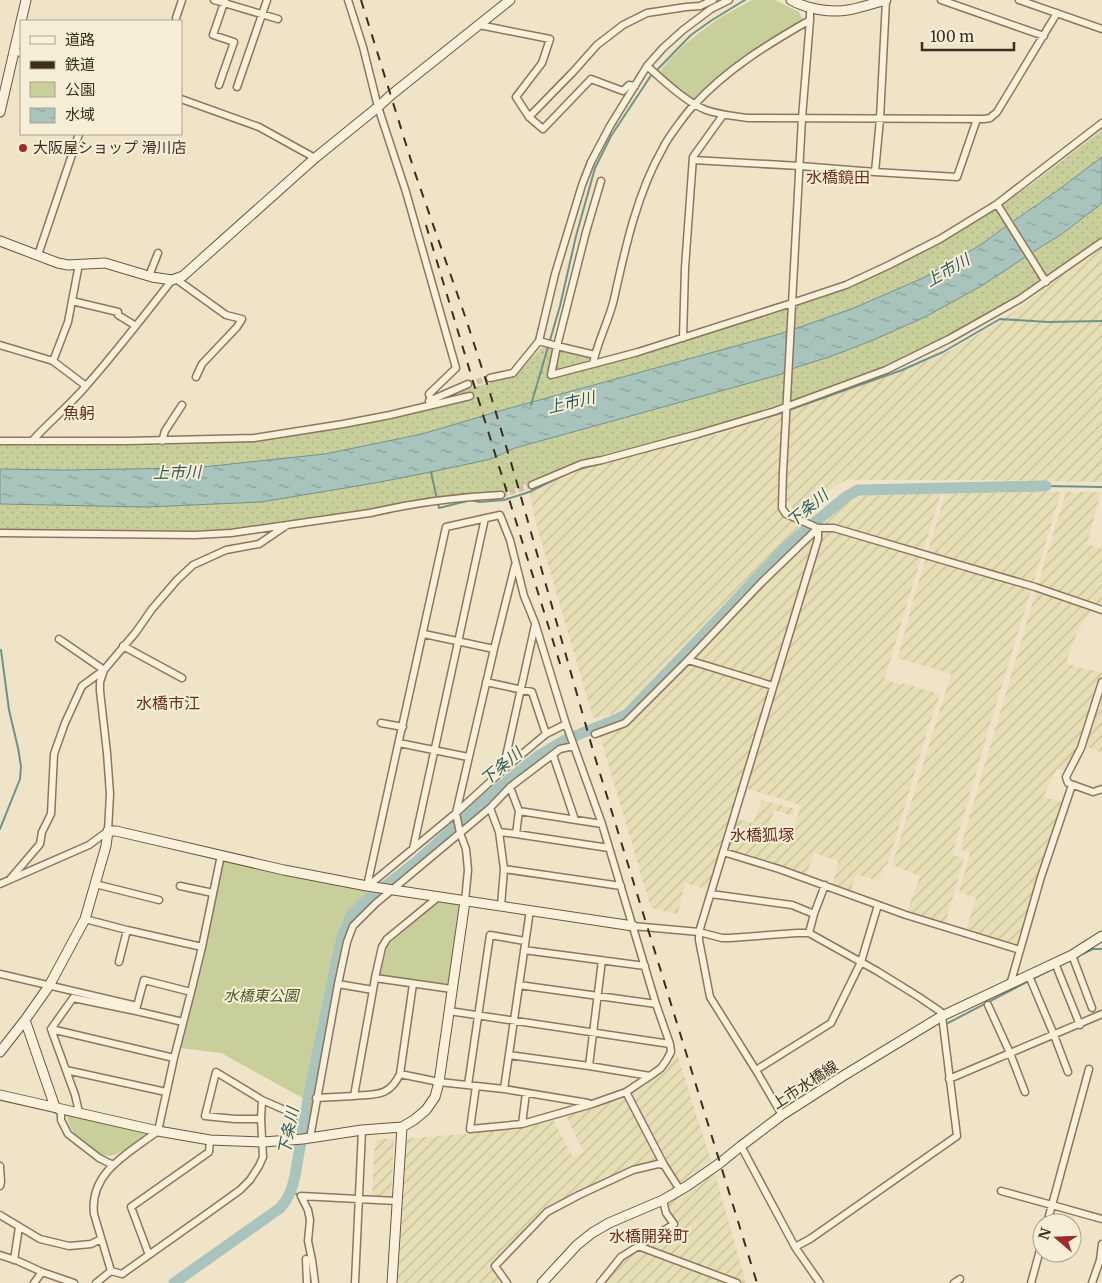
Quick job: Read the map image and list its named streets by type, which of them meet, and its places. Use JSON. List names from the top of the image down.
{
  "streets": {
    "street": ["上市水橋線"]
  },
  "districts": [
    "水橋鏡田",
    "魚躬",
    "水橋市江",
    "水橋狐塚",
    "水橋開発町"
  ],
  "water": ["上市川", "下条川"],
  "parks": ["水橋東公園"],
  "places": ["大阪屋ショップ 滑川店"],
  "legend": [
    "道路",
    "鉄道",
    "公園",
    "水域"
  ],
  "scale_bar": "100 m",
  "north": "left"
}
